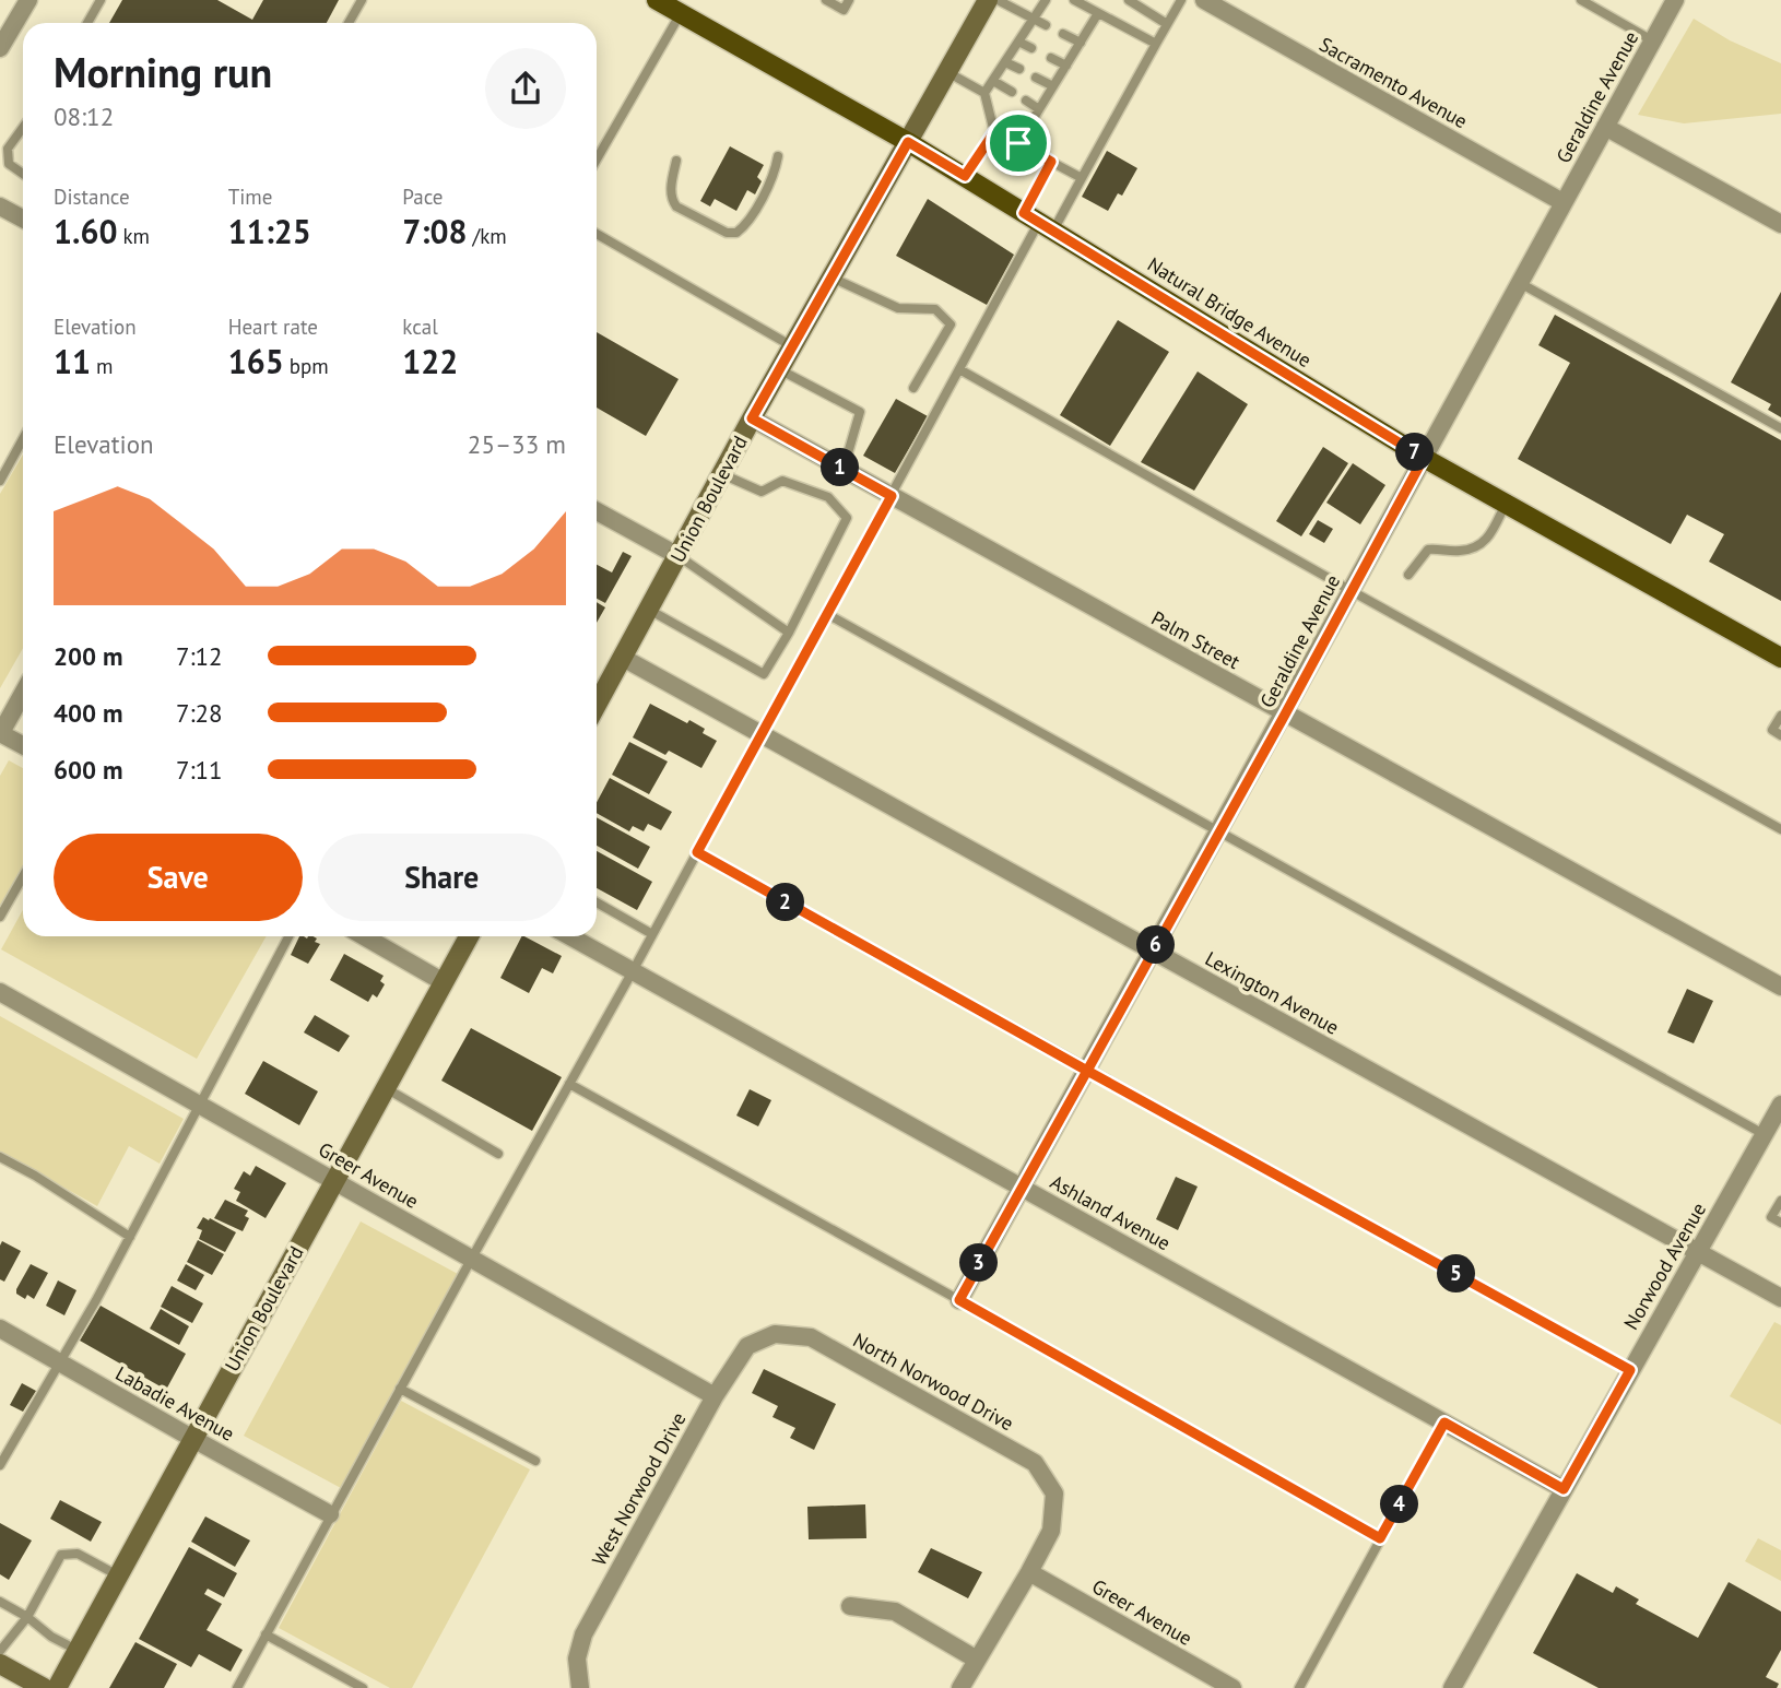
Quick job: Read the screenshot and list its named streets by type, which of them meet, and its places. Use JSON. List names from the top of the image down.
{
  "streets": {
    "main road": ["Natural Bridge Avenue", "Union Boulevard"],
    "street": [
      "Sacramento Avenue",
      "Geraldine Avenue",
      "Palm Street",
      "Lexington Avenue",
      "Greer Avenue",
      "Ashland Avenue",
      "Norwood Avenue",
      "North Norwood Drive",
      "Labadie Avenue",
      "West Norwood Drive"
    ]
  },
  "crossings": [
    ["Sacramento Avenue", "Geraldine Avenue"],
    ["Geraldine Avenue", "Natural Bridge Avenue"],
    ["Geraldine Avenue", "Palm Street"],
    ["Geraldine Avenue", "Lexington Avenue"],
    ["Geraldine Avenue", "Ashland Avenue"],
    ["Natural Bridge Avenue", "Union Boulevard"],
    ["Union Boulevard", "Palm Street"],
    ["Union Boulevard", "Lexington Avenue"],
    ["Union Boulevard", "Greer Avenue"],
    ["Union Boulevard", "Labadie Avenue"],
    ["Lexington Avenue", "Norwood Avenue"],
    ["Greer Avenue", "North Norwood Drive"],
    ["Greer Avenue", "West Norwood Drive"],
    ["Ashland Avenue", "Norwood Avenue"],
    ["North Norwood Drive", "West Norwood Drive"]
  ],
  "page": {
    "heading": ["Morning run", "08:12"],
    "stats": [
      ["Distance", "1.60 km"],
      ["Time", "11:25"],
      ["Pace", "7:08 /km"],
      ["Elevation", "11 m"],
      ["Heart rate", "165 bpm"],
      ["kcal", "122"]
    ],
    "chart": ["Elevation", "25–33 m"],
    "pins": [
      "7",
      "1",
      "2",
      "6",
      "3",
      "5",
      "4"
    ],
    "list": [
      {
        "name": "200 m",
        "note": "7:12"
      },
      {
        "name": "400 m",
        "note": "7:28"
      },
      {
        "name": "600 m",
        "note": "7:11"
      }
    ],
    "buttons": ["Save", "Share"]
  }
}
